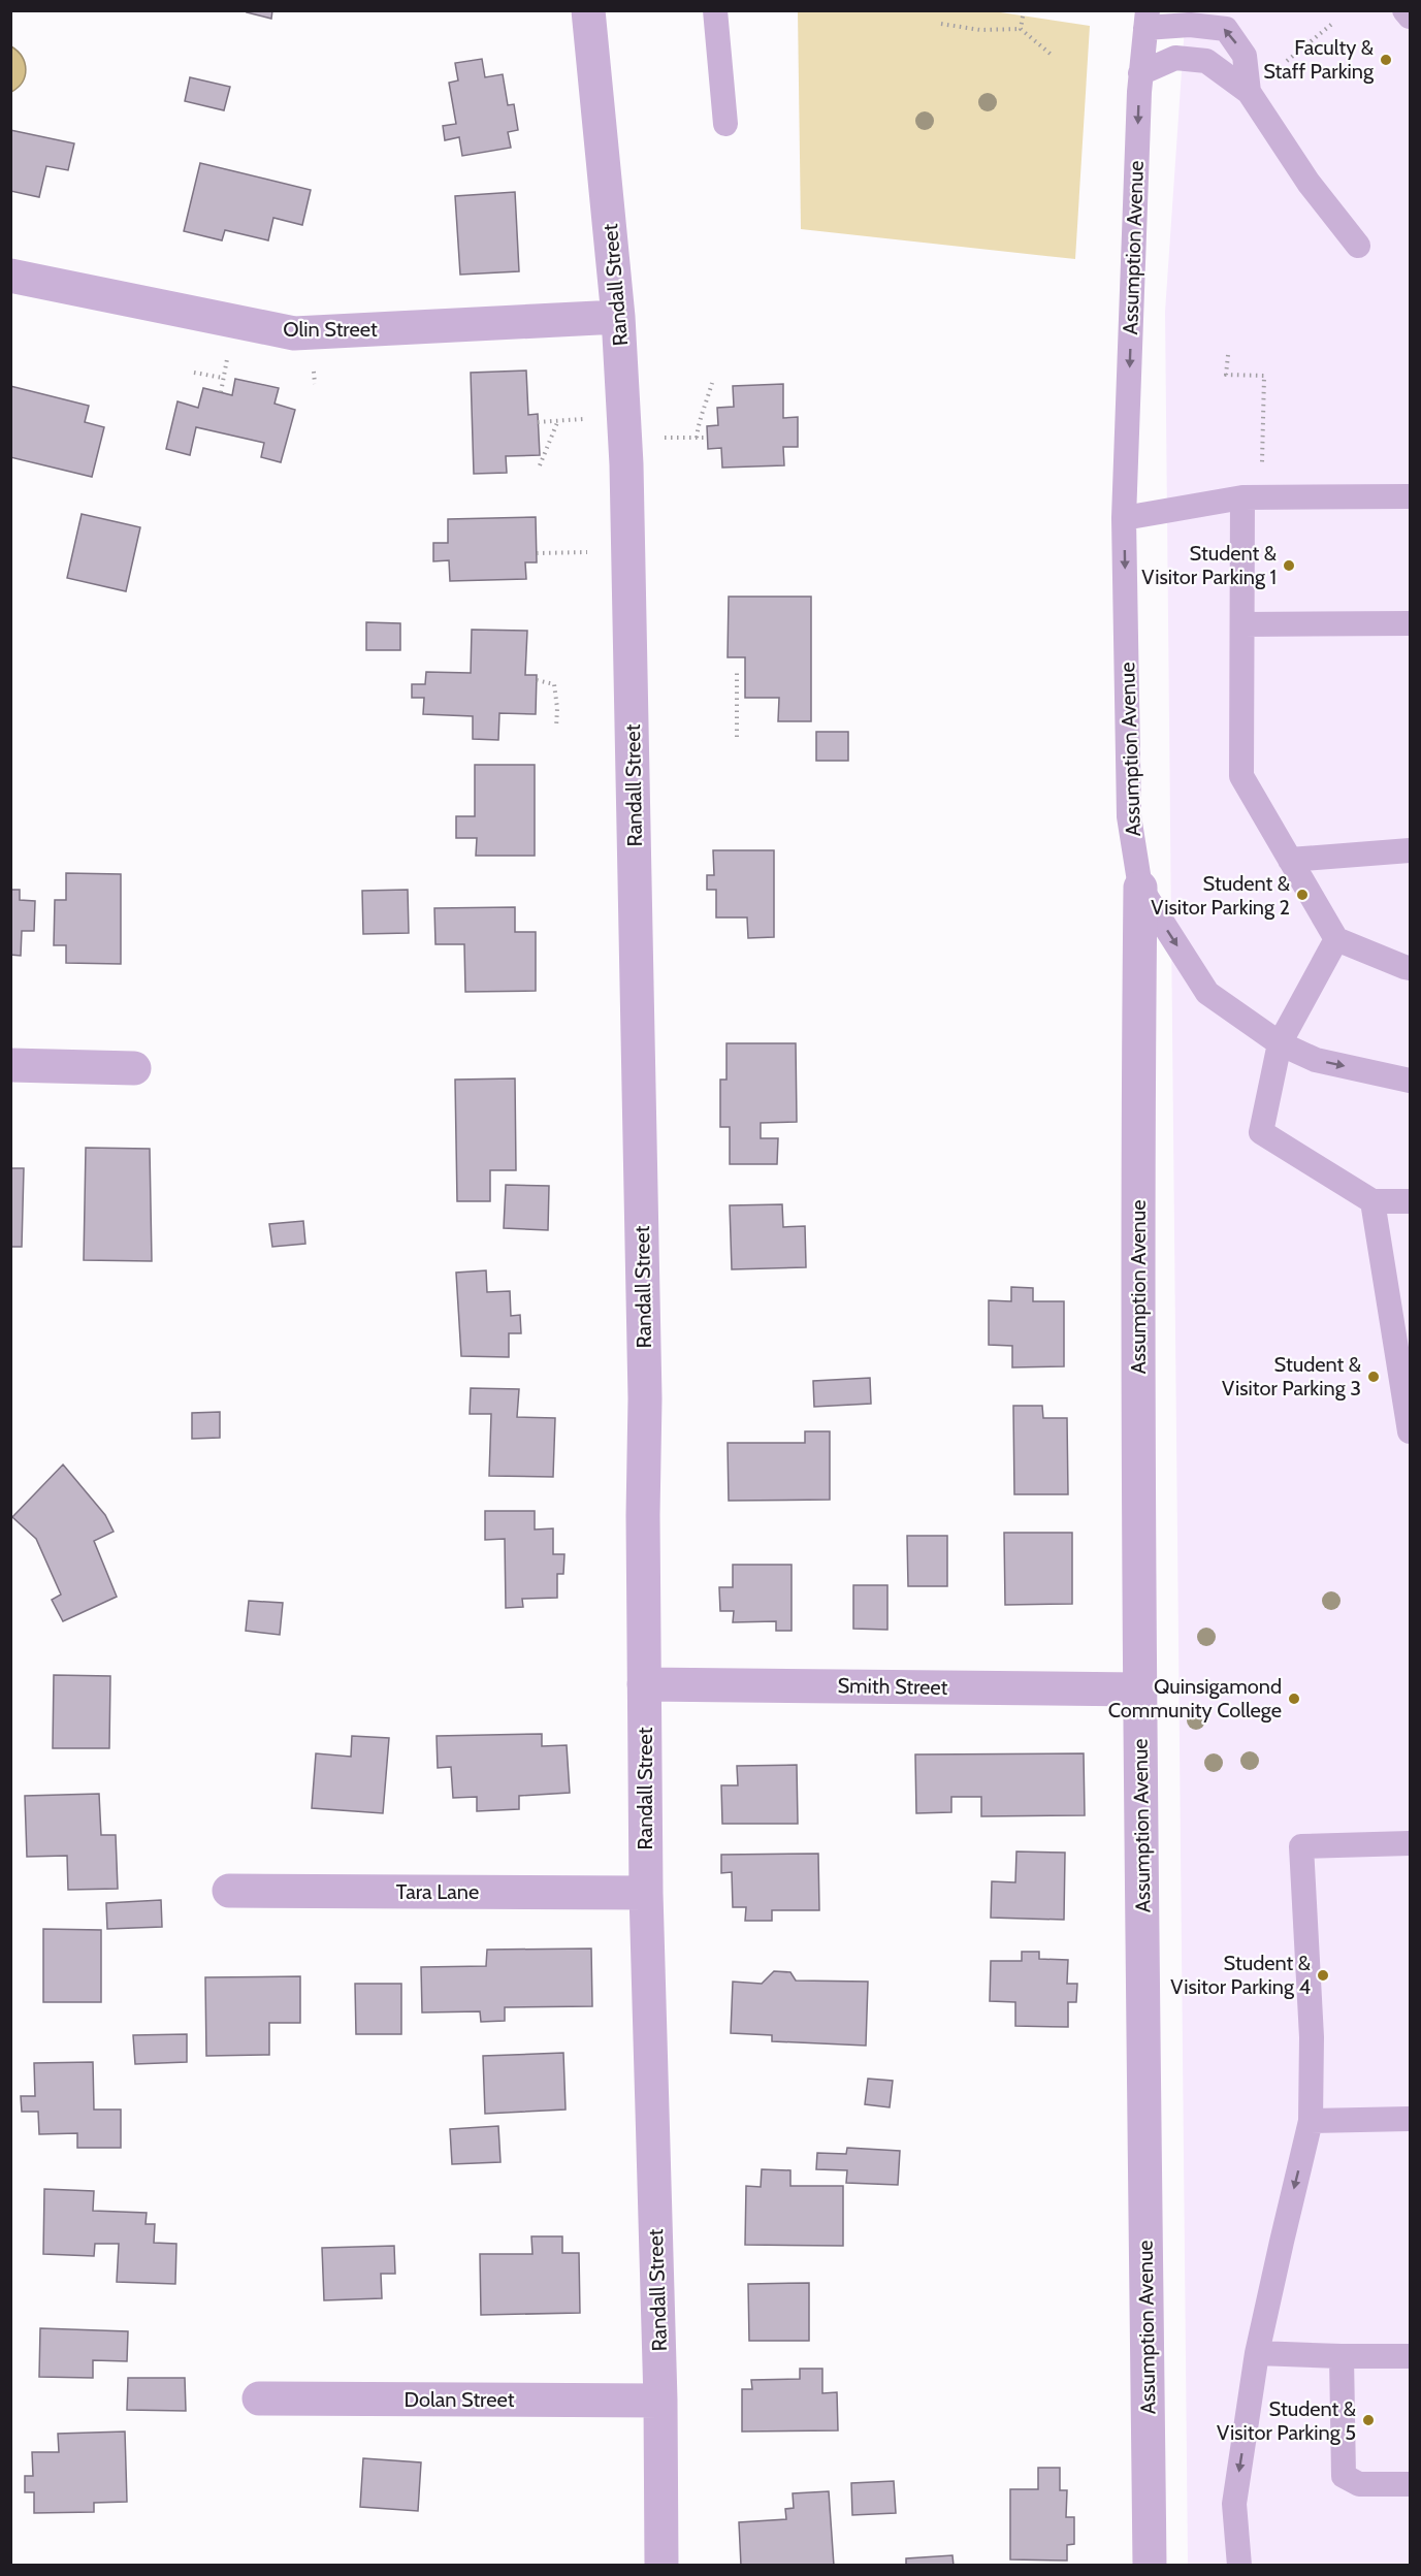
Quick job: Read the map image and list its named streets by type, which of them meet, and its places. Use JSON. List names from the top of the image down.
{
  "streets": {
    "street": [
      "Assumption Avenue",
      "Randall Street",
      "Olin Street",
      "Smith Street",
      "Tara Lane",
      "Dolan Street"
    ]
  },
  "crossings": [
    ["Assumption Avenue", "Smith Street"],
    ["Randall Street", "Olin Street"],
    ["Randall Street", "Smith Street"],
    ["Randall Street", "Tara Lane"],
    ["Randall Street", "Dolan Street"]
  ],
  "places": [
    "Faculty & Staff Parking",
    "Student & Visitor Parking 1",
    "Student & Visitor Parking 2",
    "Student & Visitor Parking 3",
    "Quinsigamond Community College",
    "Student & Visitor Parking 4",
    "Student & Visitor Parking 5"
  ]
}
